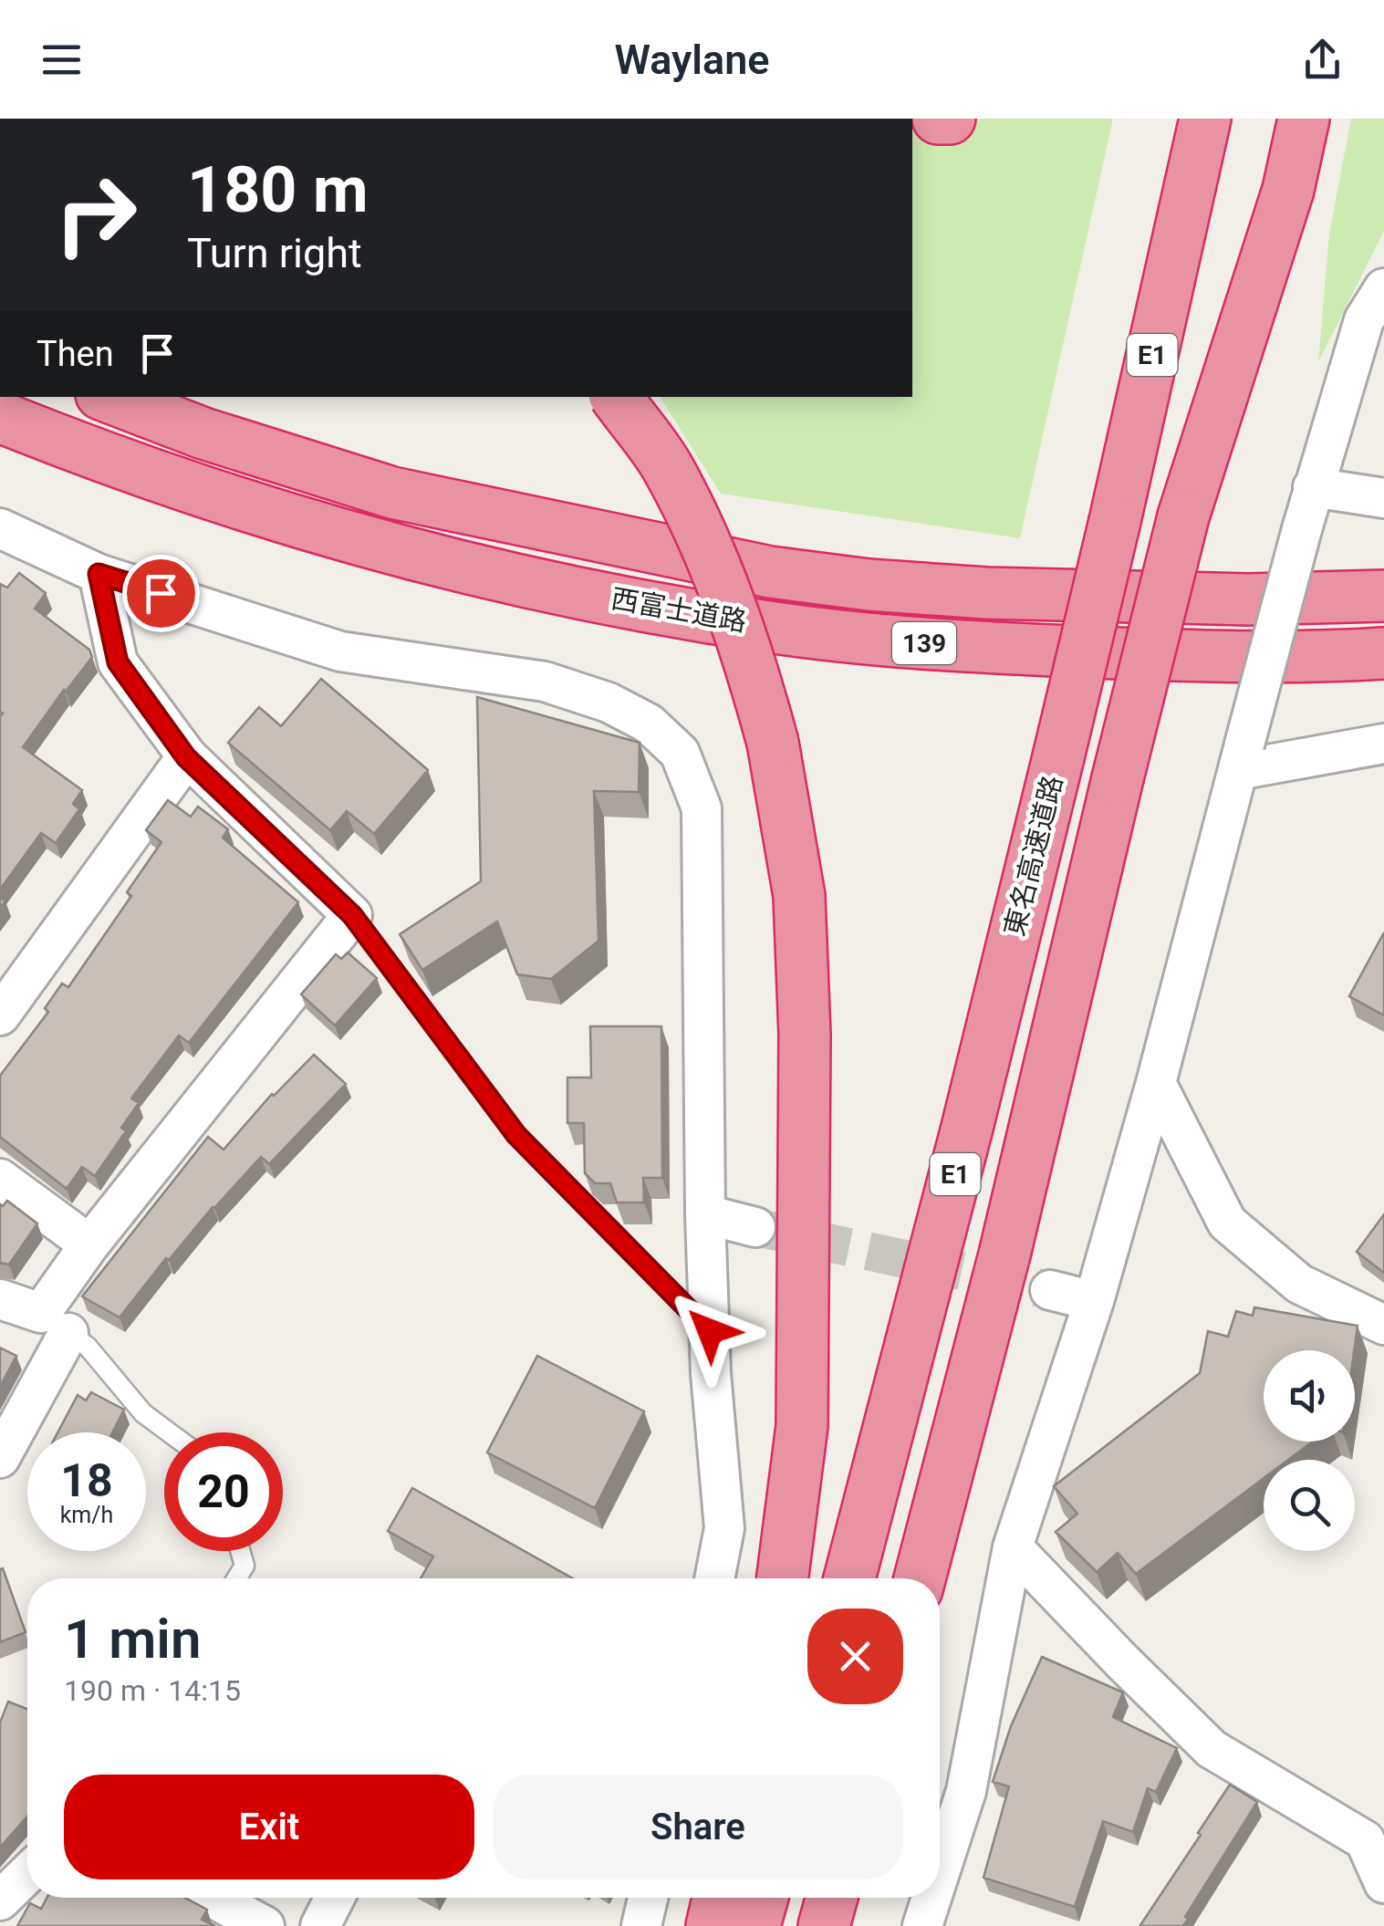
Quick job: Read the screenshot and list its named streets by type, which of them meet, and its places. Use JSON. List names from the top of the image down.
{
  "streets": {
    "highway": [
      "E1",
      "西富士道路",
      "139",
      "東名高速道路"
    ]
  },
  "crossings": [
    ["西富士道路", "139"]
  ],
  "page": {
    "header": "Waylane",
    "turn": ["180 m", "Turn right"],
    "then": "Then",
    "speed": "18 km/h",
    "limit": "20",
    "heading": ["1 min", "190 m · 14:15"],
    "buttons": ["Exit", "Share"]
  }
}
